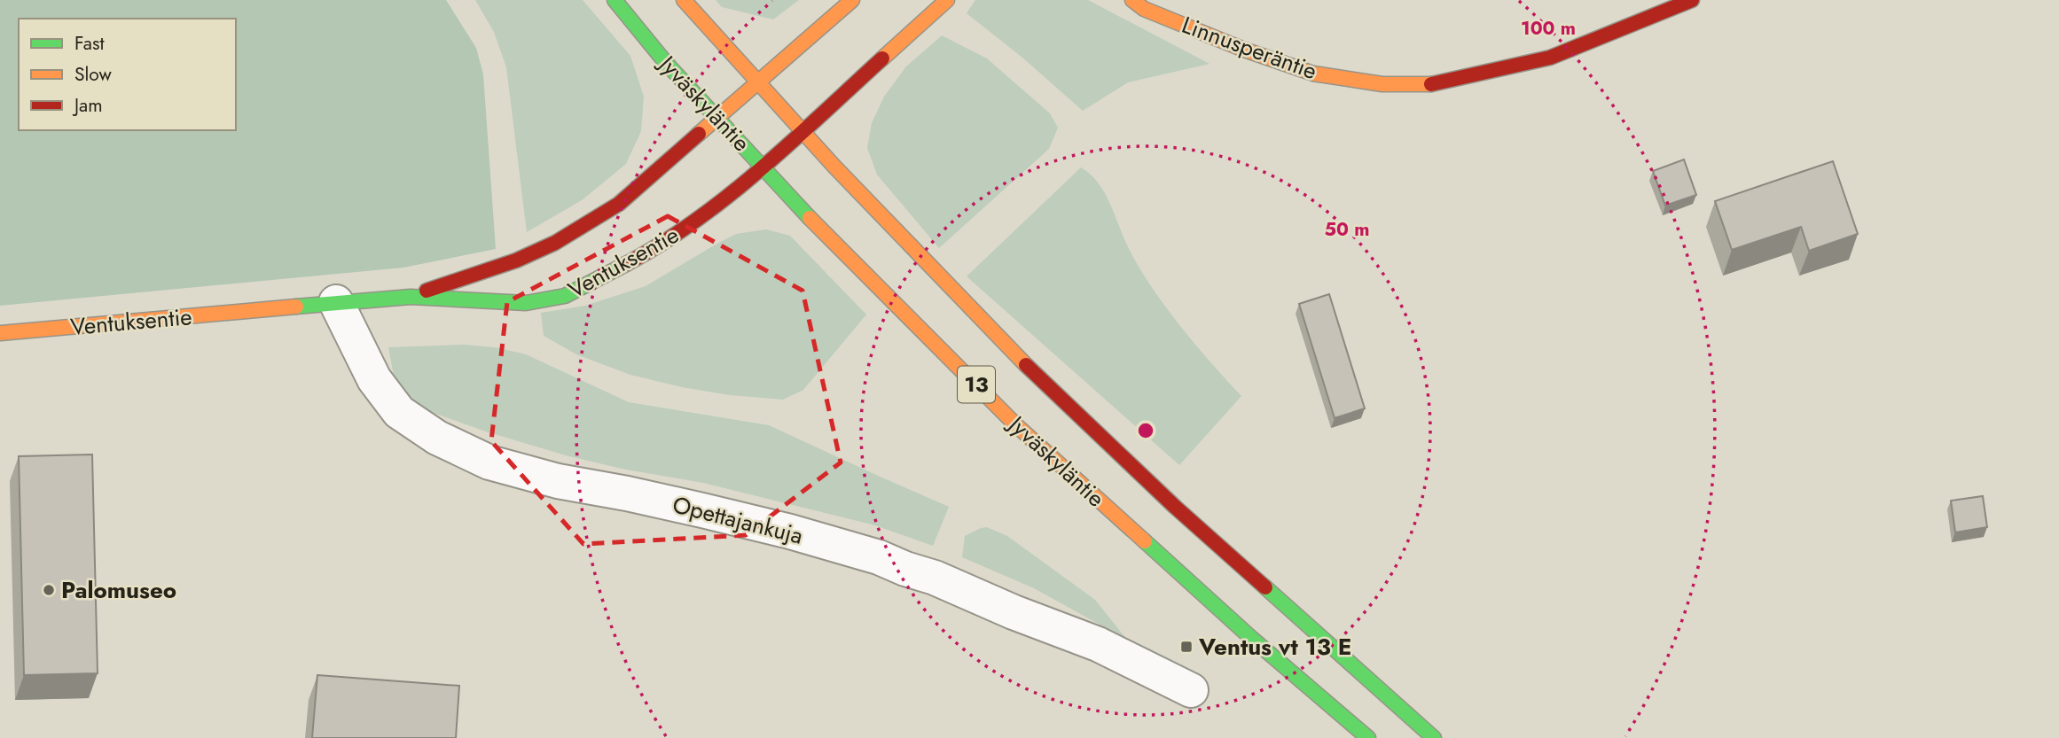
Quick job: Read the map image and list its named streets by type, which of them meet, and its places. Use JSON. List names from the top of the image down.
{
  "streets": {
    "main road": [
      "Linnusperäntie",
      "Jyväskyläntie",
      "Ventuksentie",
      "13"
    ],
    "street": ["Opettajankuja"]
  },
  "crossings": [
    ["Jyväskyläntie", "Ventuksentie"],
    ["Ventuksentie", "Opettajankuja"]
  ],
  "places": {
    "other": ["Palomuseo"],
    "transit": ["Ventus vt 13 E"]
  },
  "legend": ["Fast", "Slow", "Jam"],
  "rings": ["100 m", "50 m"]
}
